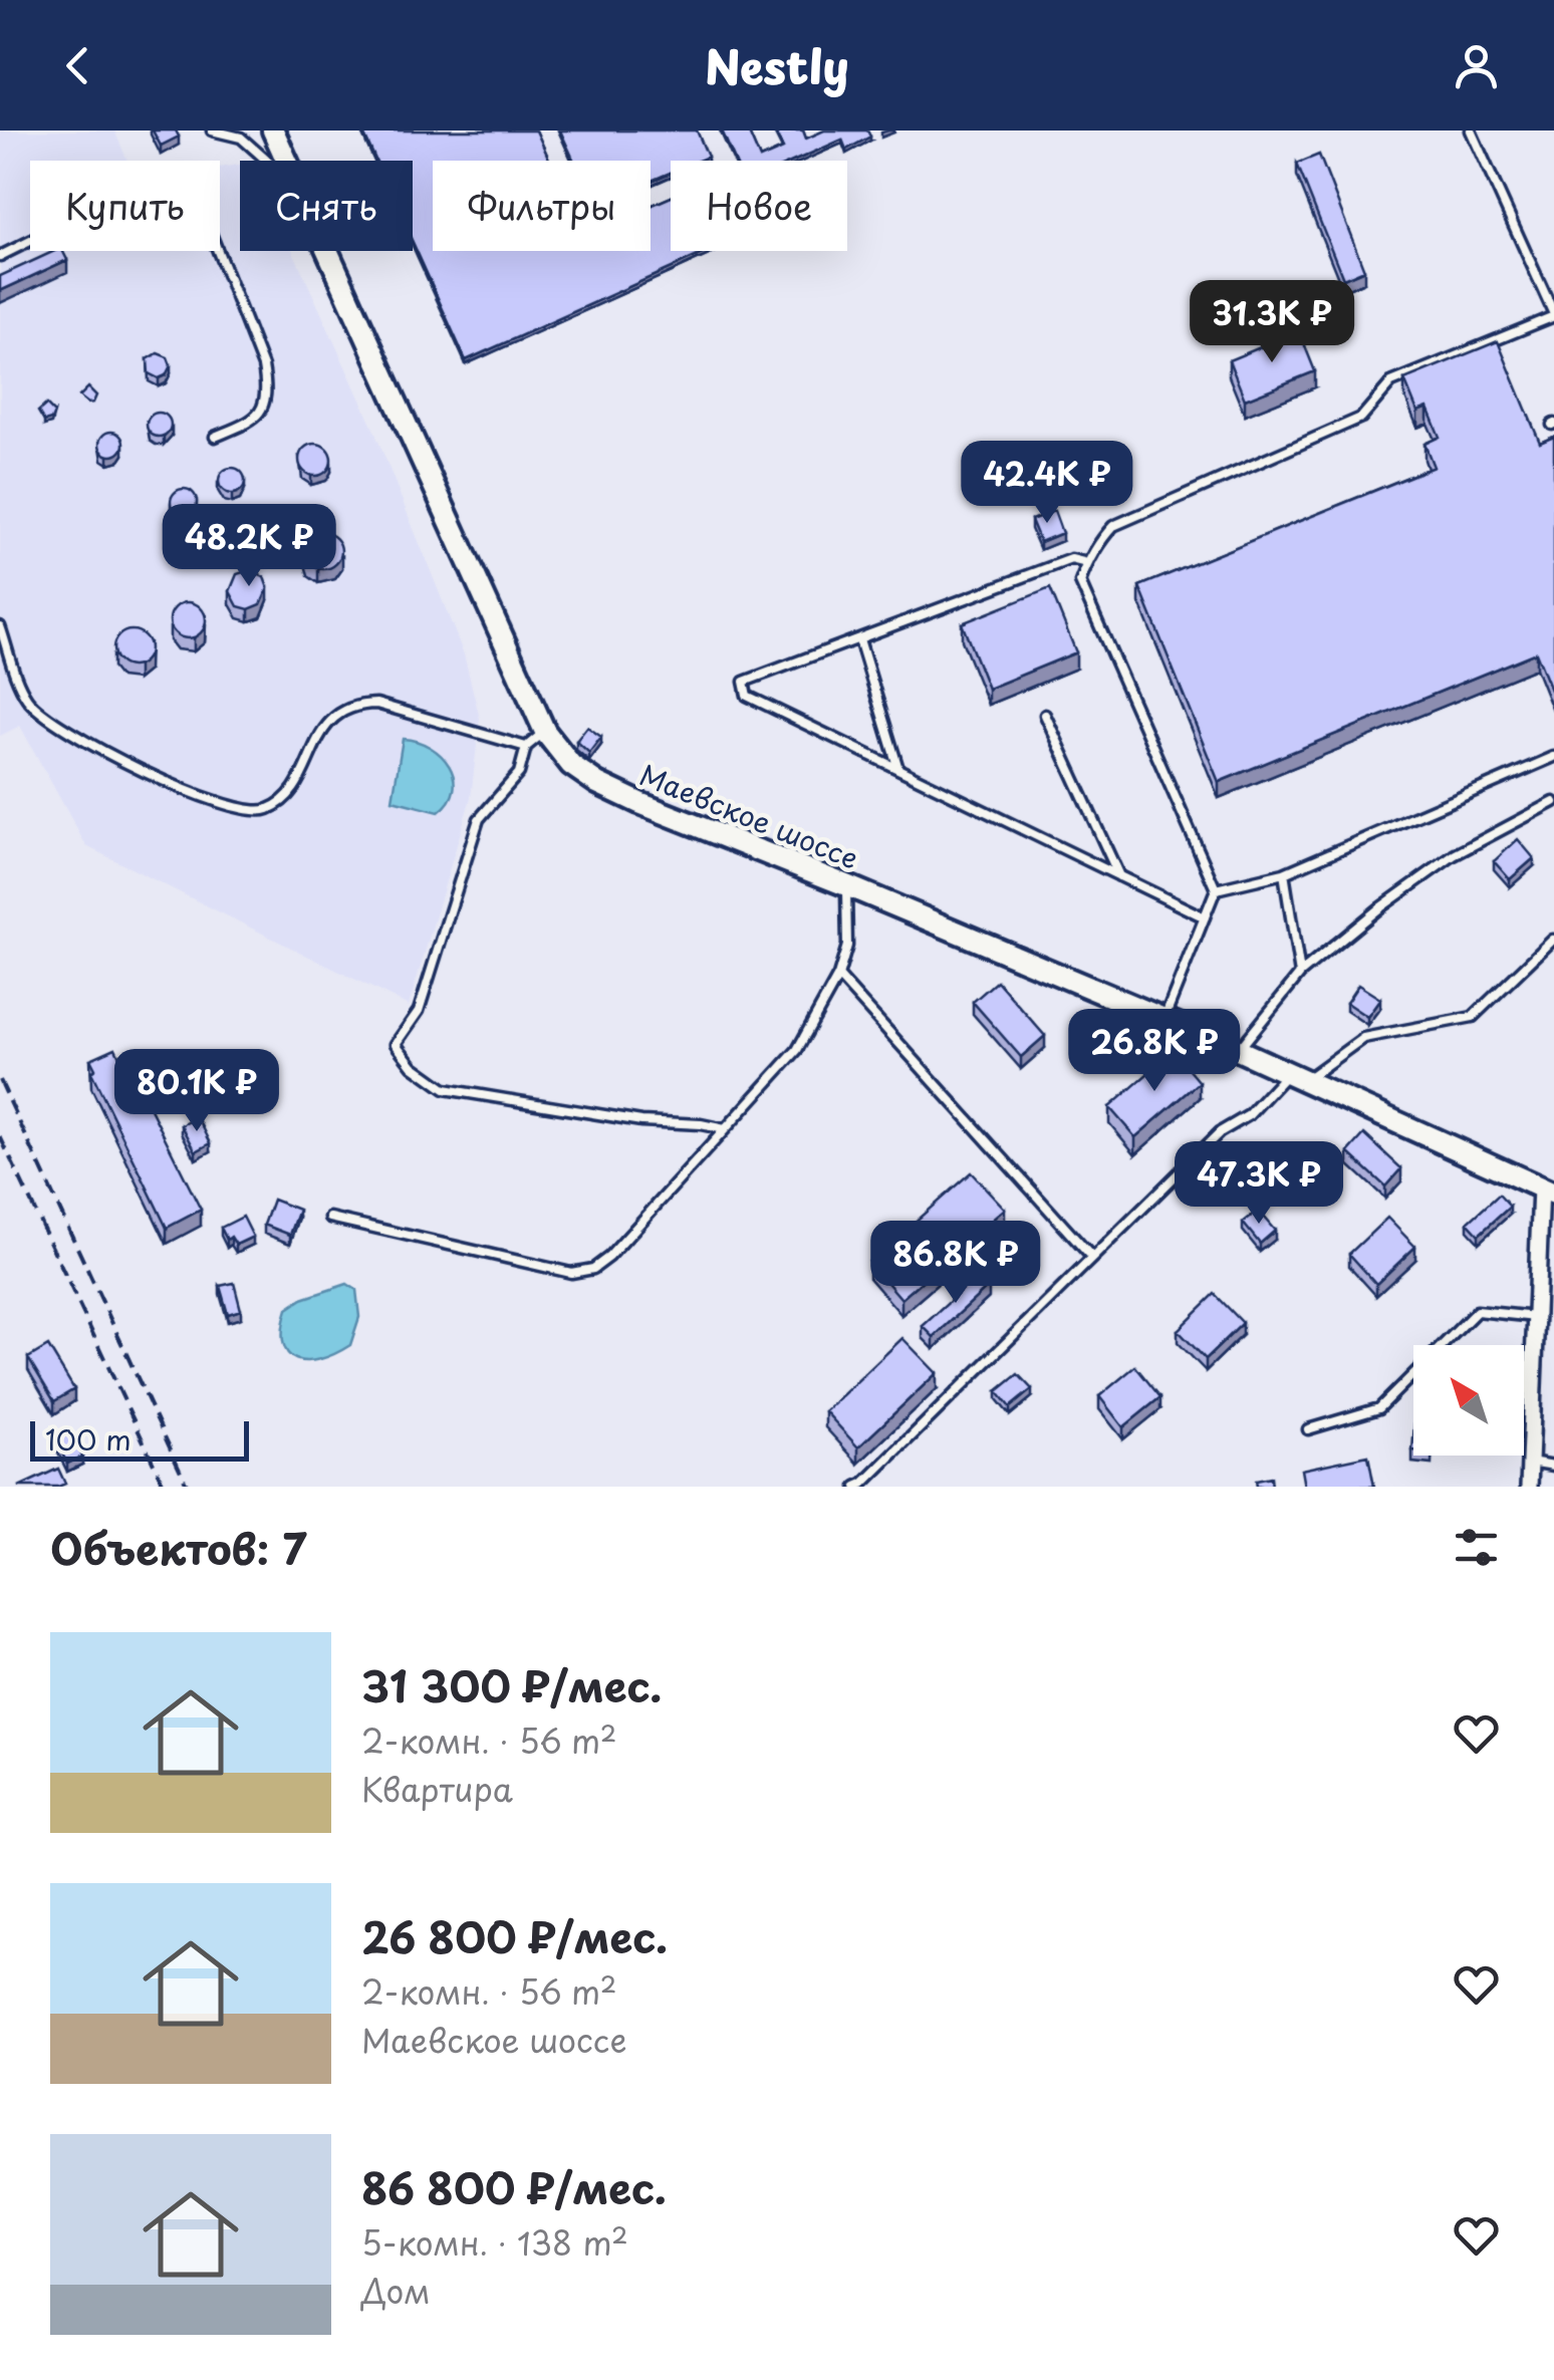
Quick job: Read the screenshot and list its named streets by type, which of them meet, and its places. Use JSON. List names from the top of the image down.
{
  "streets": {
    "street": ["Маевское шоссе"]
  },
  "scale_bar": "100 m",
  "north": "top left",
  "page": {
    "header": "Nestly",
    "chip": [
      "Купить",
      "Снять",
      "Фильтры",
      "Новое"
    ],
    "price": [
      "31.3K ₽",
      "42.4K ₽",
      "48.2K ₽",
      "26.8K ₽",
      "80.1K ₽",
      "47.3K ₽",
      "86.8K ₽"
    ],
    "scale": "100 m",
    "heading": "Объектов: 7",
    "list": [
      {
        "name": "31 300 ₽/мес.",
        "note": "2-комн. · 56 m² · Квартира"
      },
      {
        "name": "26 800 ₽/мес.",
        "note": "2-комн. · 56 m² · Маевское шоссе"
      },
      {
        "name": "86 800 ₽/мес.",
        "note": "5-комн. · 138 m² · Дом"
      }
    ]
  }
}
